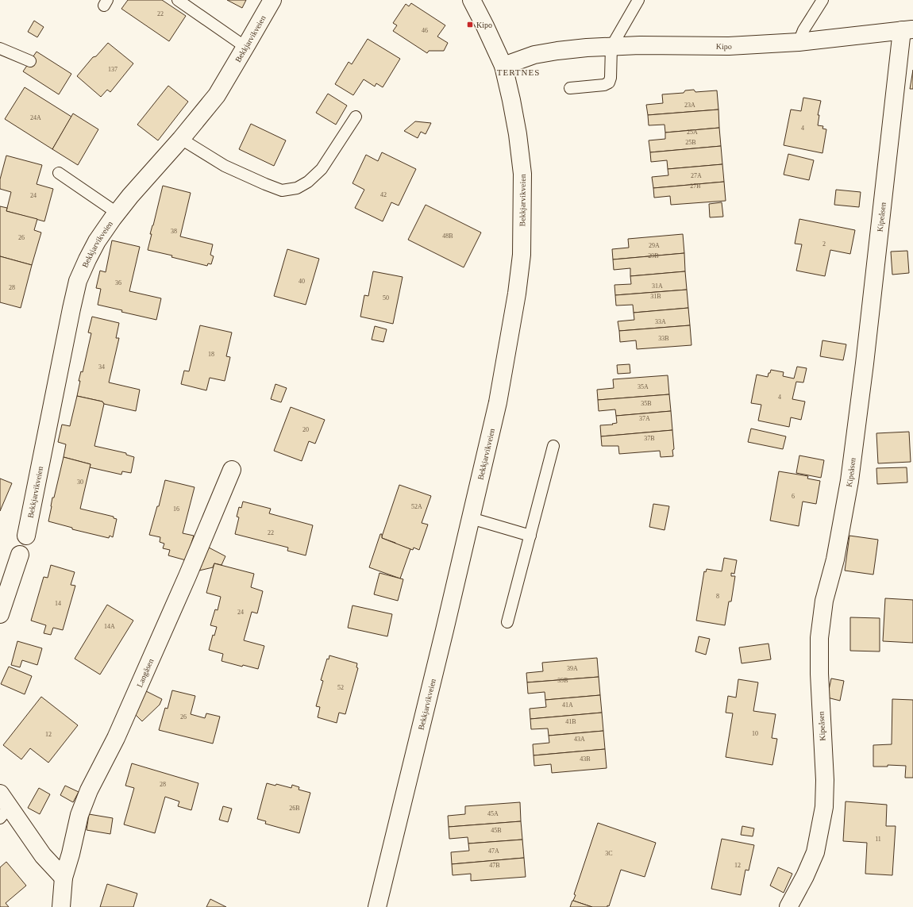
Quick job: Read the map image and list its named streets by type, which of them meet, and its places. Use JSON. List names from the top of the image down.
{
  "streets": {
    "street": [
      "Bekkjarvikveien",
      "Kipo",
      "Kipeåsen",
      "Langåsen"
    ]
  },
  "crossings": [
    ["Bekkjarvikveien", "Kipo"],
    ["Kipo", "Kipeåsen"]
  ],
  "districts": ["TERTNES"],
  "places": {
    "transit": ["Kipo"]
  },
  "house_numbers": [
    "22",
    "46",
    "137",
    "23A",
    "24A",
    "4",
    "25A",
    "25B",
    "27A",
    "27B",
    "42",
    "24",
    "38",
    "48B",
    "26",
    "2",
    "29A",
    "29B",
    "40",
    "36",
    "31A",
    "28",
    "31B",
    "50",
    "33A",
    "33B",
    "18",
    "34",
    "35A",
    "4",
    "35B",
    "37A",
    "20",
    "37B",
    "30",
    "6",
    "52A",
    "16",
    "22",
    "8",
    "14",
    "24",
    "14A",
    "39A",
    "39B",
    "52",
    "41A",
    "26",
    "41B",
    "10",
    "12",
    "43A",
    "43B",
    "28",
    "26B",
    "45A",
    "45B",
    "11",
    "47A",
    "3C",
    "47B",
    "12"
  ]
}
